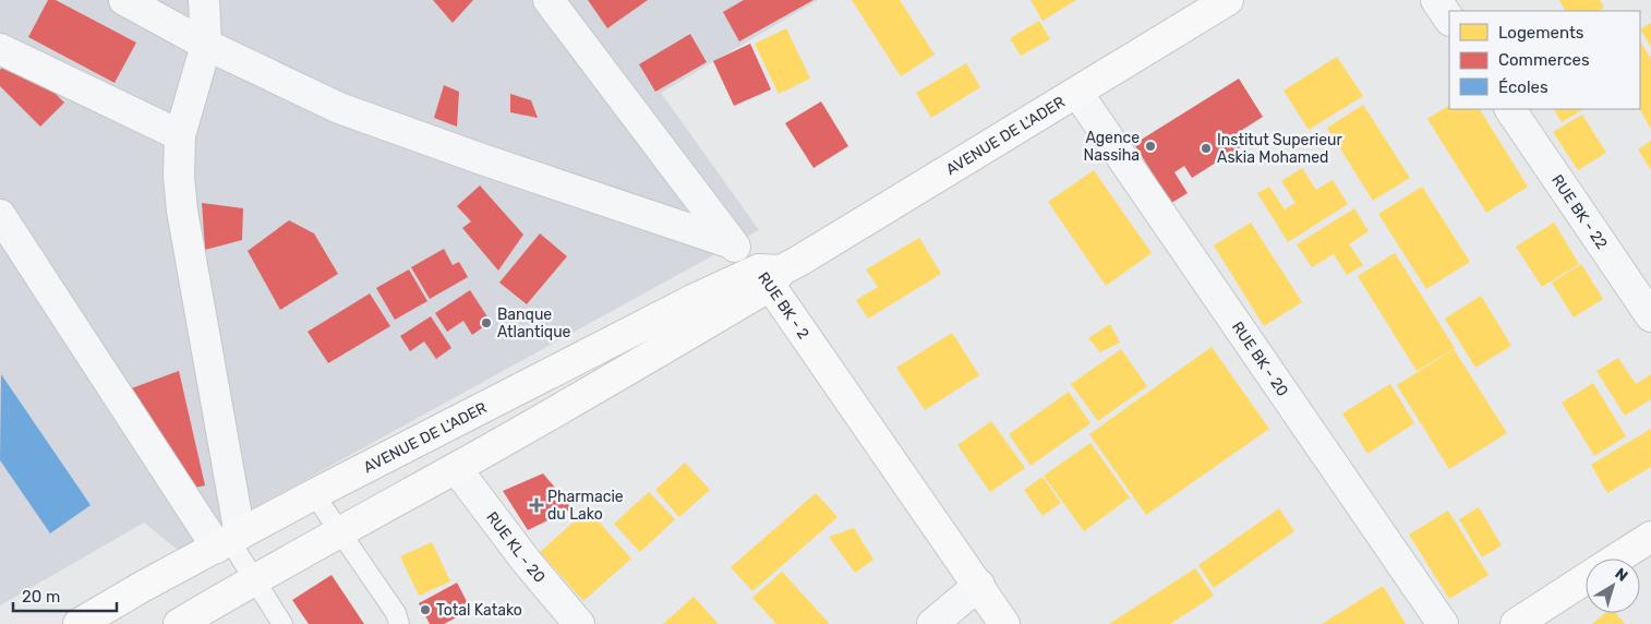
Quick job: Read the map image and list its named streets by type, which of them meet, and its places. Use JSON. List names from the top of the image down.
{
  "streets": {
    "main road": ["AVENUE DE L'ADER", "RUE BK - 2"],
    "street": ["RUE BK - 22", "RUE BK - 20", "RUE KL - 20"]
  },
  "crossings": [
    ["AVENUE DE L'ADER", "RUE BK - 2"],
    ["AVENUE DE L'ADER", "RUE BK - 20"],
    ["AVENUE DE L'ADER", "RUE KL - 20"]
  ],
  "places": {
    "other": [
      "Agence Nassiha",
      "Institut Superieur Askia Mohamed",
      "Banque Atlantique",
      "Total Katako"
    ],
    "health": ["Pharmacie du Lako"]
  },
  "legend": ["Logements", "Commerces", "Écoles"],
  "scale_bar": "20 m",
  "north": "top right"
}
